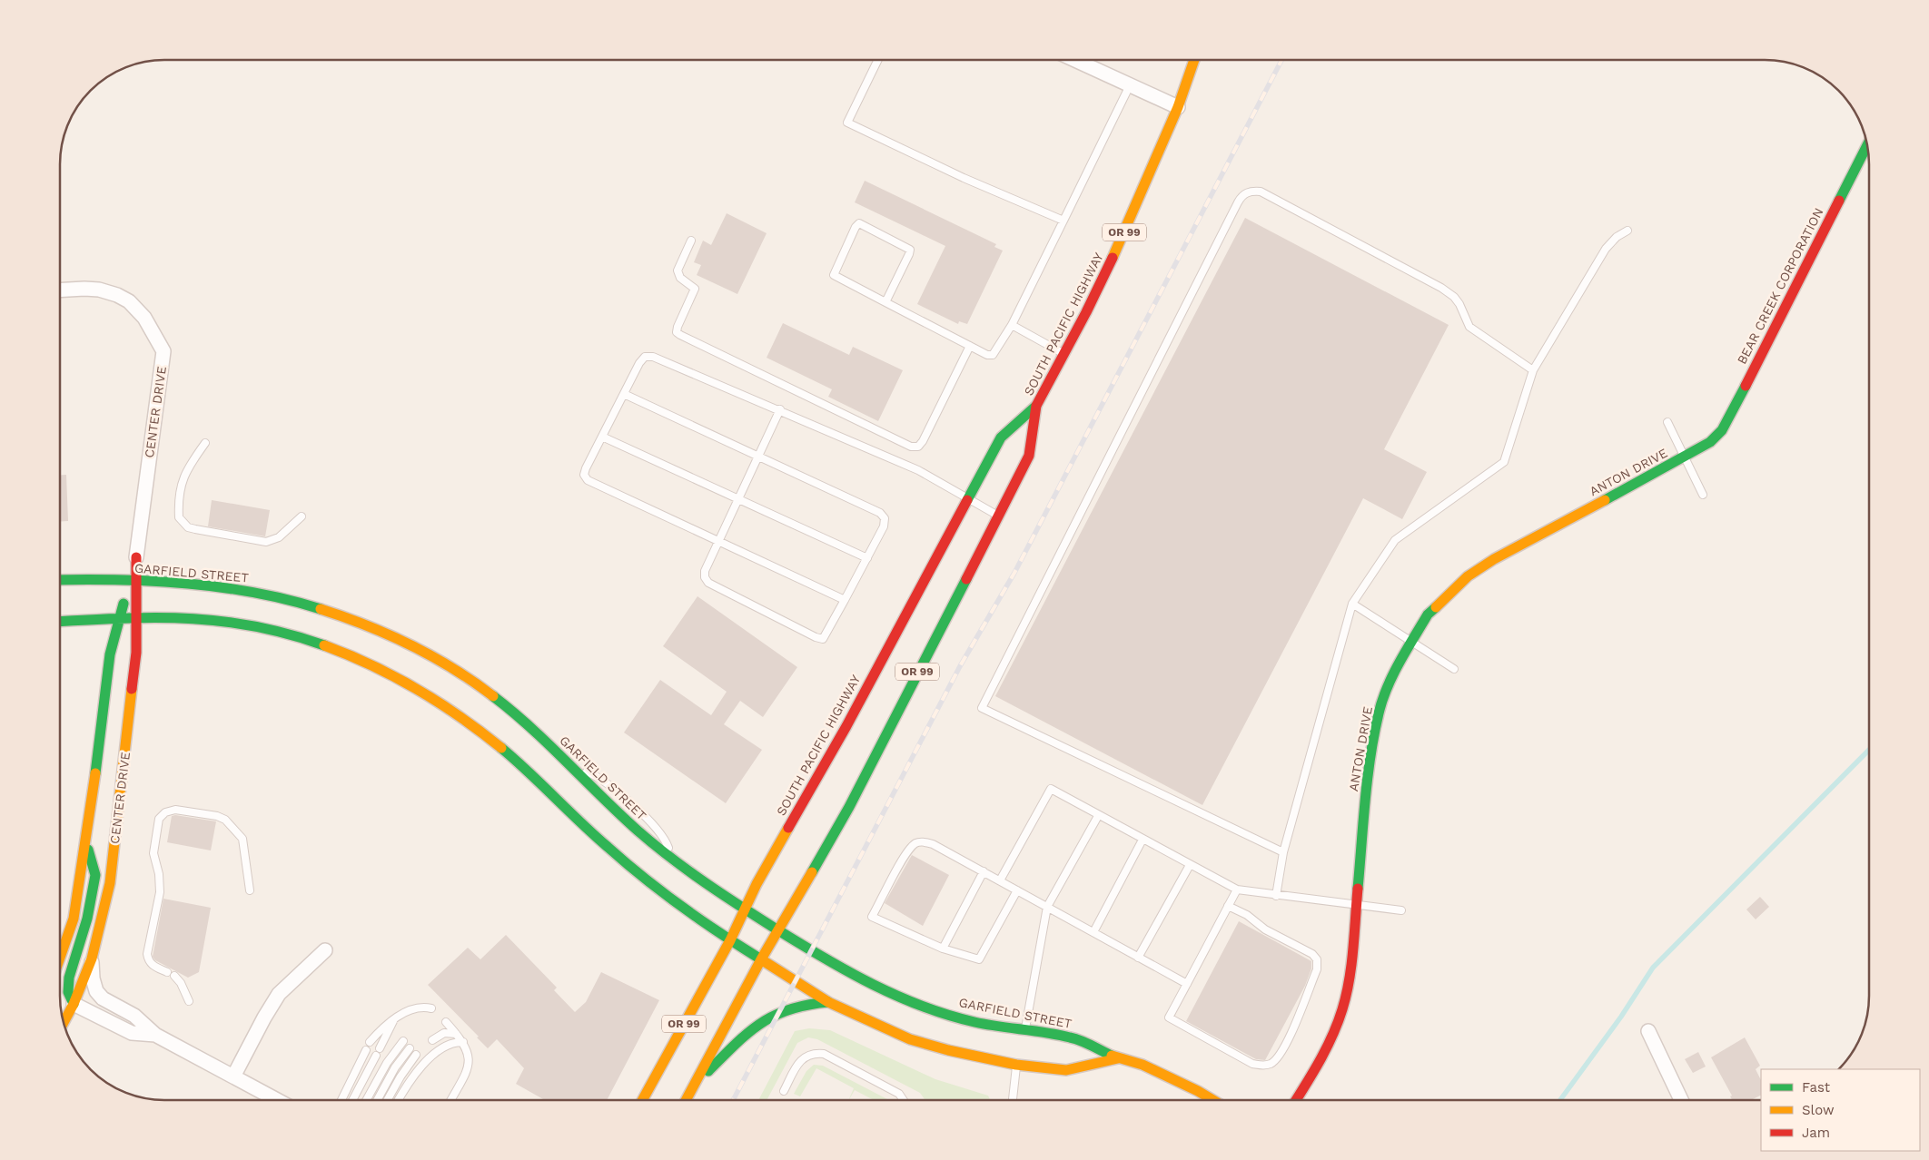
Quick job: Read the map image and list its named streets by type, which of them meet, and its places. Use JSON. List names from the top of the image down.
{
  "streets": {
    "main road": [
      "OR 99",
      "BEAR CREEK CORPORATION",
      "SOUTH PACIFIC HIGHWAY",
      "CENTER DRIVE",
      "ANTON DRIVE",
      "GARFIELD STREET"
    ]
  },
  "crossings": [
    ["BEAR CREEK CORPORATION", "ANTON DRIVE"],
    ["SOUTH PACIFIC HIGHWAY", "GARFIELD STREET"],
    ["CENTER DRIVE", "GARFIELD STREET"]
  ],
  "legend": ["Fast", "Slow", "Jam"]
}
